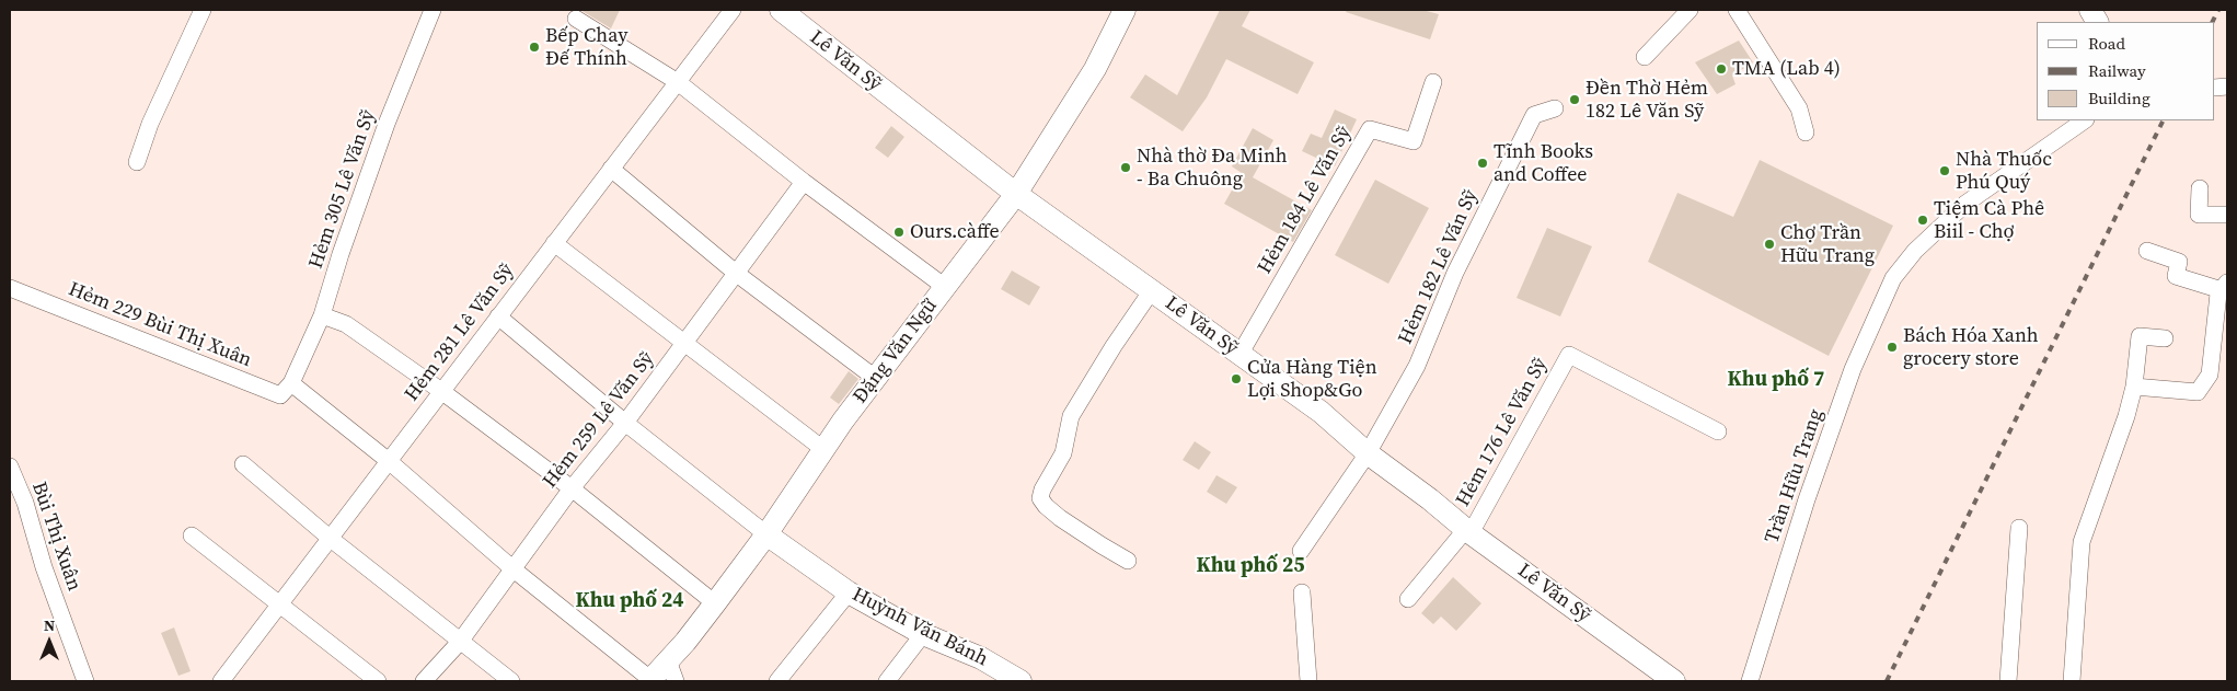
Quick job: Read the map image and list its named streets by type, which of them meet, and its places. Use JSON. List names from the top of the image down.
{
  "streets": {
    "street": [
      "Lê Văn Sỹ",
      "Hẻm 305 Lê Văn Sỹ",
      "Hẻm 184 Lê Văn Sỹ",
      "Hẻm 182 Lê Văn Sỹ",
      "Hẻm 229 Bùi Thị Xuân",
      "Hẻm 281 Lê Văn Sỹ",
      "Đặng Văn Ngữ",
      "Hẻm 259 Lê Văn Sỹ",
      "Hẻm 176 Lê Văn Sỹ",
      "Trần Hữu Trang",
      "Bùi Thị Xuân",
      "Huỳnh Văn Bánh"
    ]
  },
  "crossings": [
    ["Lê Văn Sỹ", "Hẻm 184 Lê Văn Sỹ"],
    ["Lê Văn Sỹ", "Hẻm 182 Lê Văn Sỹ"],
    ["Lê Văn Sỹ", "Đặng Văn Ngữ"],
    ["Lê Văn Sỹ", "Hẻm 176 Lê Văn Sỹ"],
    ["Hẻm 305 Lê Văn Sỹ", "Hẻm 229 Bùi Thị Xuân"],
    ["Đặng Văn Ngữ", "Huỳnh Văn Bánh"]
  ],
  "districts": ["Khu phố 7", "Khu phố 25", "Khu phố 24"],
  "places": [
    "Bếp Chay Đế Thính",
    "TMA (Lab 4)",
    "Đền Thờ Hẻm 182 Lê Văn Sỹ",
    "Tĩnh Books and Coffee",
    "Nhà thờ Đa Minh - Ba Chuông",
    "Nhà Thuốc Phú Quý",
    "Tiệm Cà Phê Biil - Chợ",
    "Ours.càffe",
    "Chợ Trần Hữu Trang",
    "Bách Hóa Xanh grocery store",
    "Cửa Hàng Tiện Lợi Shop&Go"
  ],
  "legend": ["Road", "Railway", "Building"],
  "north": "top"
}
